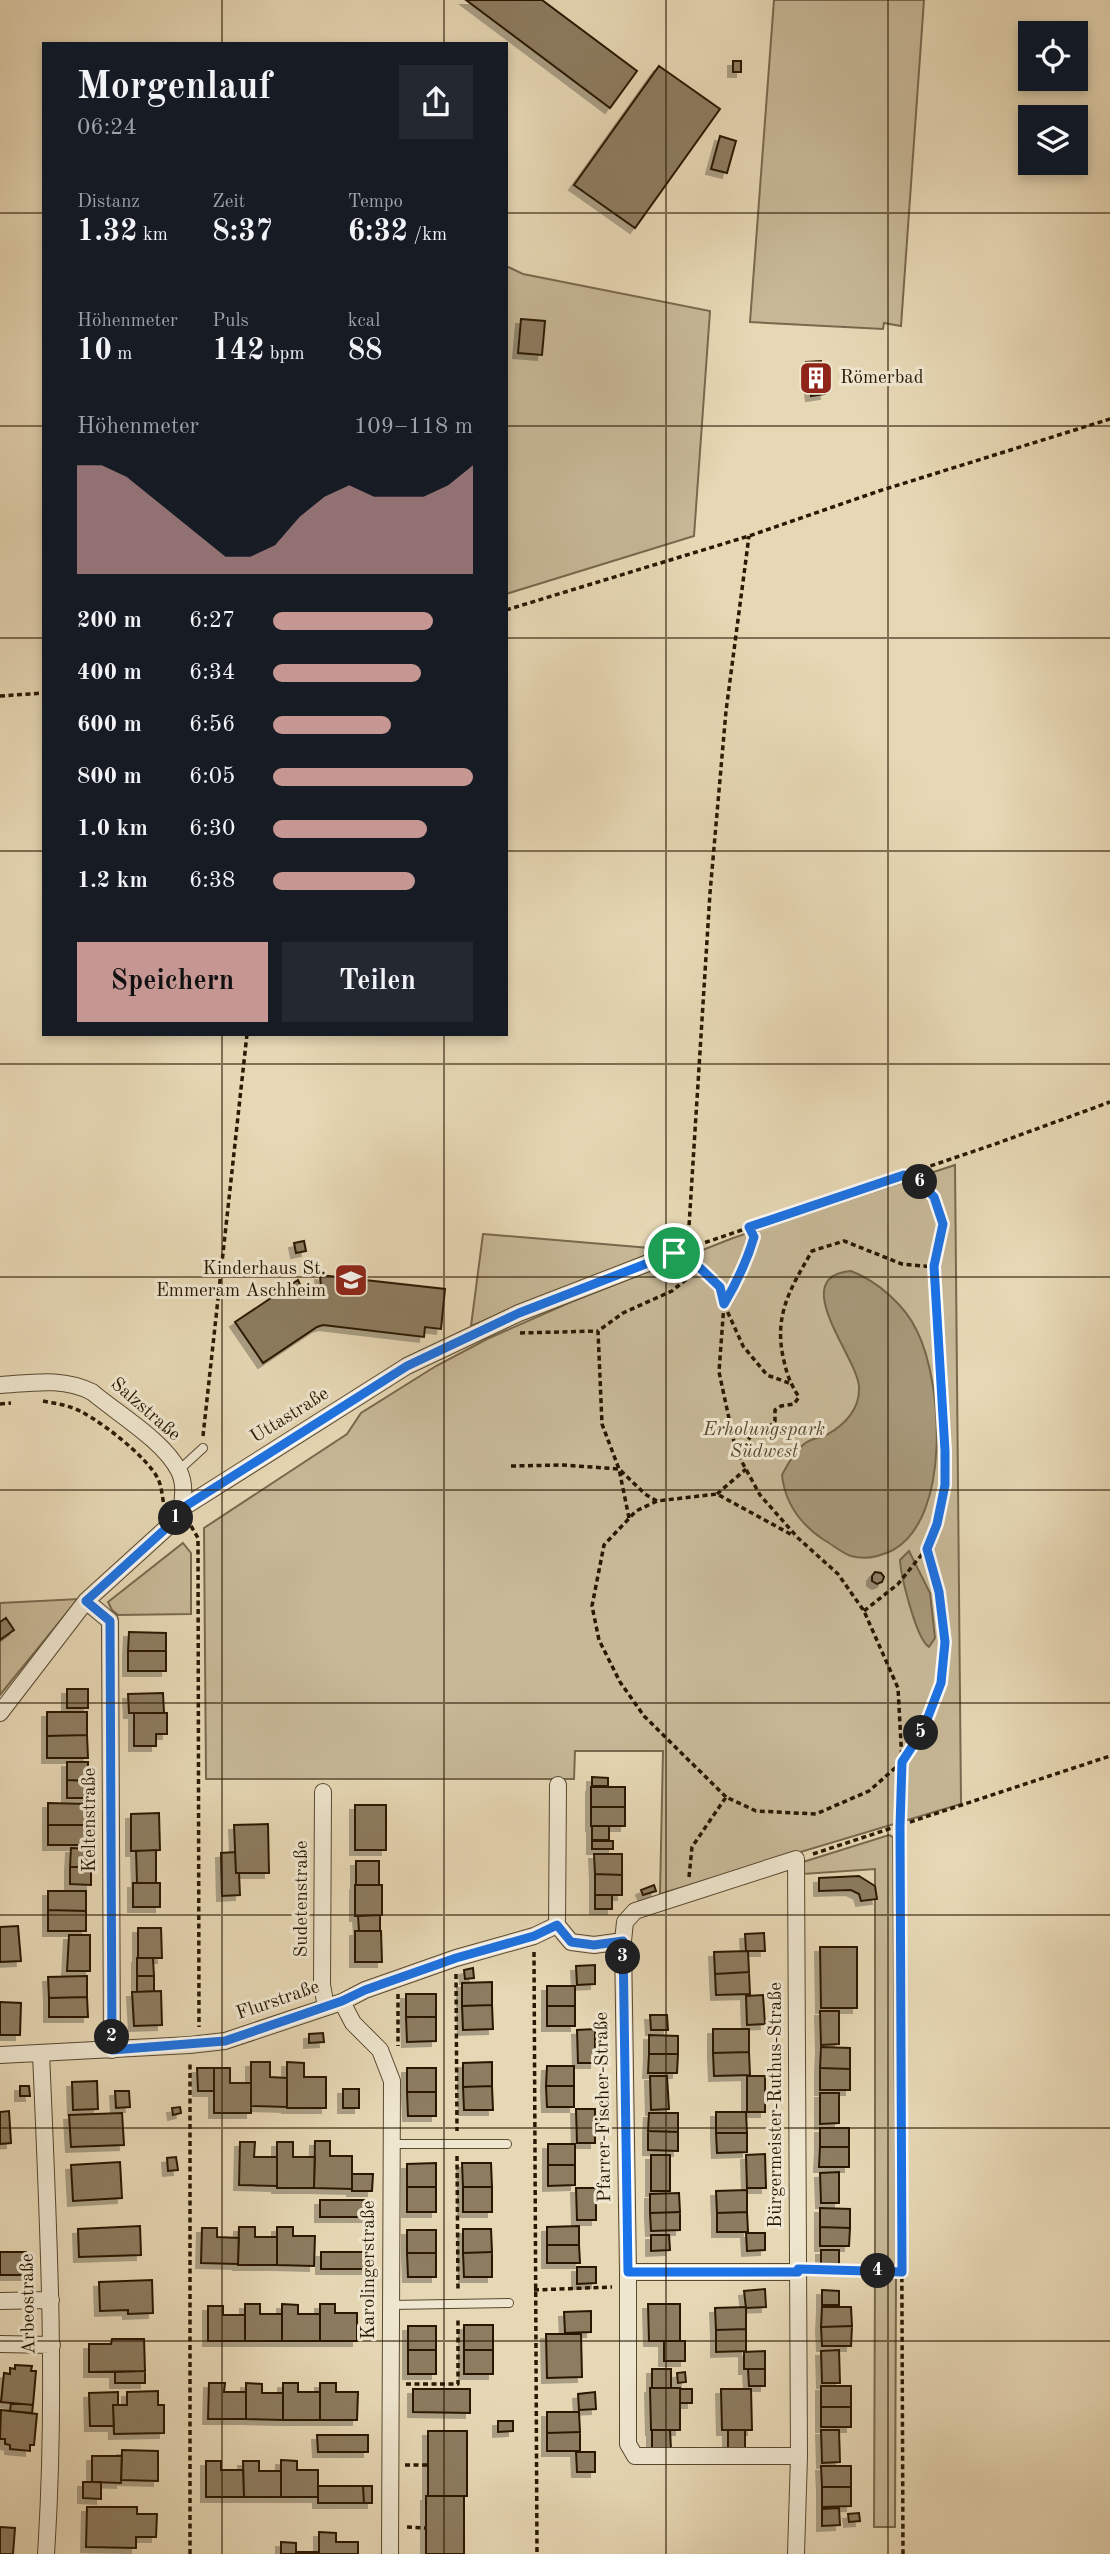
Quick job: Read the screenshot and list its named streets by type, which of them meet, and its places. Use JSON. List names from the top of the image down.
{
  "streets": {
    "street": [
      "Salzstraße",
      "Uttastraße",
      "Keltenstraße",
      "Sudetenstraße",
      "Flurstraße",
      "Bürgermeister-Ruthus-Straße",
      "Pfarrer-Fischer-Straße",
      "Karolingerstraße",
      "Arbeostraße"
    ]
  },
  "crossings": [
    ["Salzstraße", "Uttastraße"],
    ["Uttastraße", "Keltenstraße"],
    ["Keltenstraße", "Flurstraße"],
    ["Sudetenstraße", "Flurstraße"],
    ["Sudetenstraße", "Karolingerstraße"],
    ["Flurstraße", "Karolingerstraße"],
    ["Flurstraße", "Arbeostraße"],
    ["Bürgermeister-Ruthus-Straße", "Pfarrer-Fischer-Straße"]
  ],
  "parks": ["Erholungspark Südwest"],
  "places": {
    "building": ["Römerbad"],
    "school or university": ["Kinderhaus St. Emmeram Aschheim"]
  },
  "page": {
    "heading": ["Morgenlauf", "06:24"],
    "stats": [
      ["Distanz", "1.32 km"],
      ["Zeit", "8:37"],
      ["Tempo", "6:32 /km"],
      ["Höhenmeter", "10 m"],
      ["Puls", "142 bpm"],
      ["kcal", "88"]
    ],
    "chart": ["Höhenmeter", "109–118 m"],
    "list": [
      {
        "name": "200 m",
        "note": "6:27"
      },
      {
        "name": "400 m",
        "note": "6:34"
      },
      {
        "name": "600 m",
        "note": "6:56"
      },
      {
        "name": "800 m",
        "note": "6:05"
      },
      {
        "name": "1.0 km",
        "note": "6:30"
      },
      {
        "name": "1.2 km",
        "note": "6:38"
      }
    ],
    "buttons": ["Speichern", "Teilen"],
    "pins": [
      "6",
      "1",
      "5",
      "3",
      "2",
      "4"
    ]
  }
}
